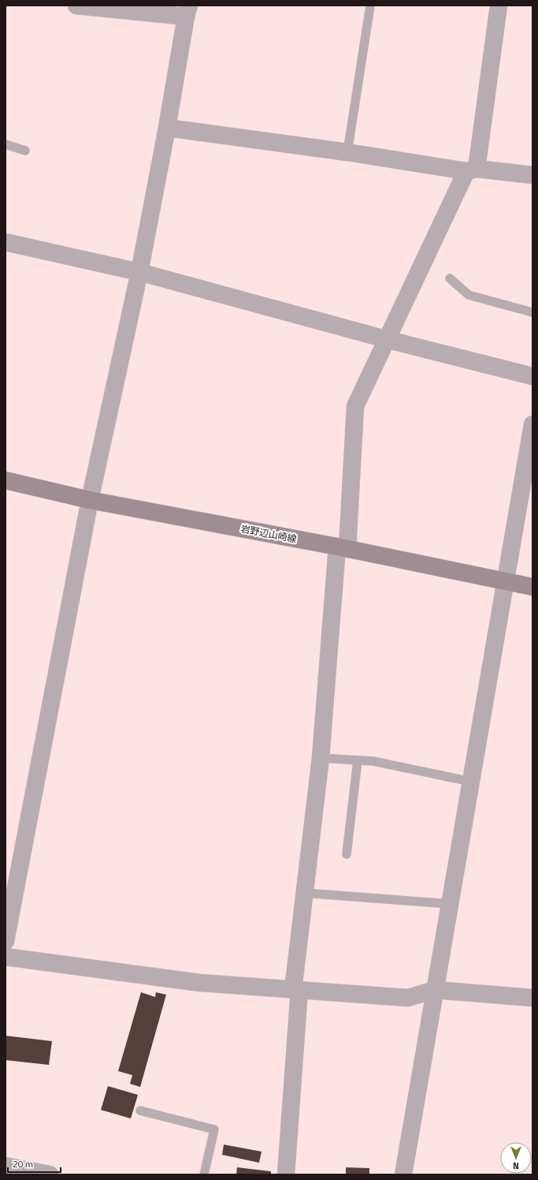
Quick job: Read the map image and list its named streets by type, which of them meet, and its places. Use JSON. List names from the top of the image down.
{
  "streets": {
    "main road": ["岩野辺山崎線"]
  },
  "scale_bar": "20 m",
  "north": "bottom"
}
